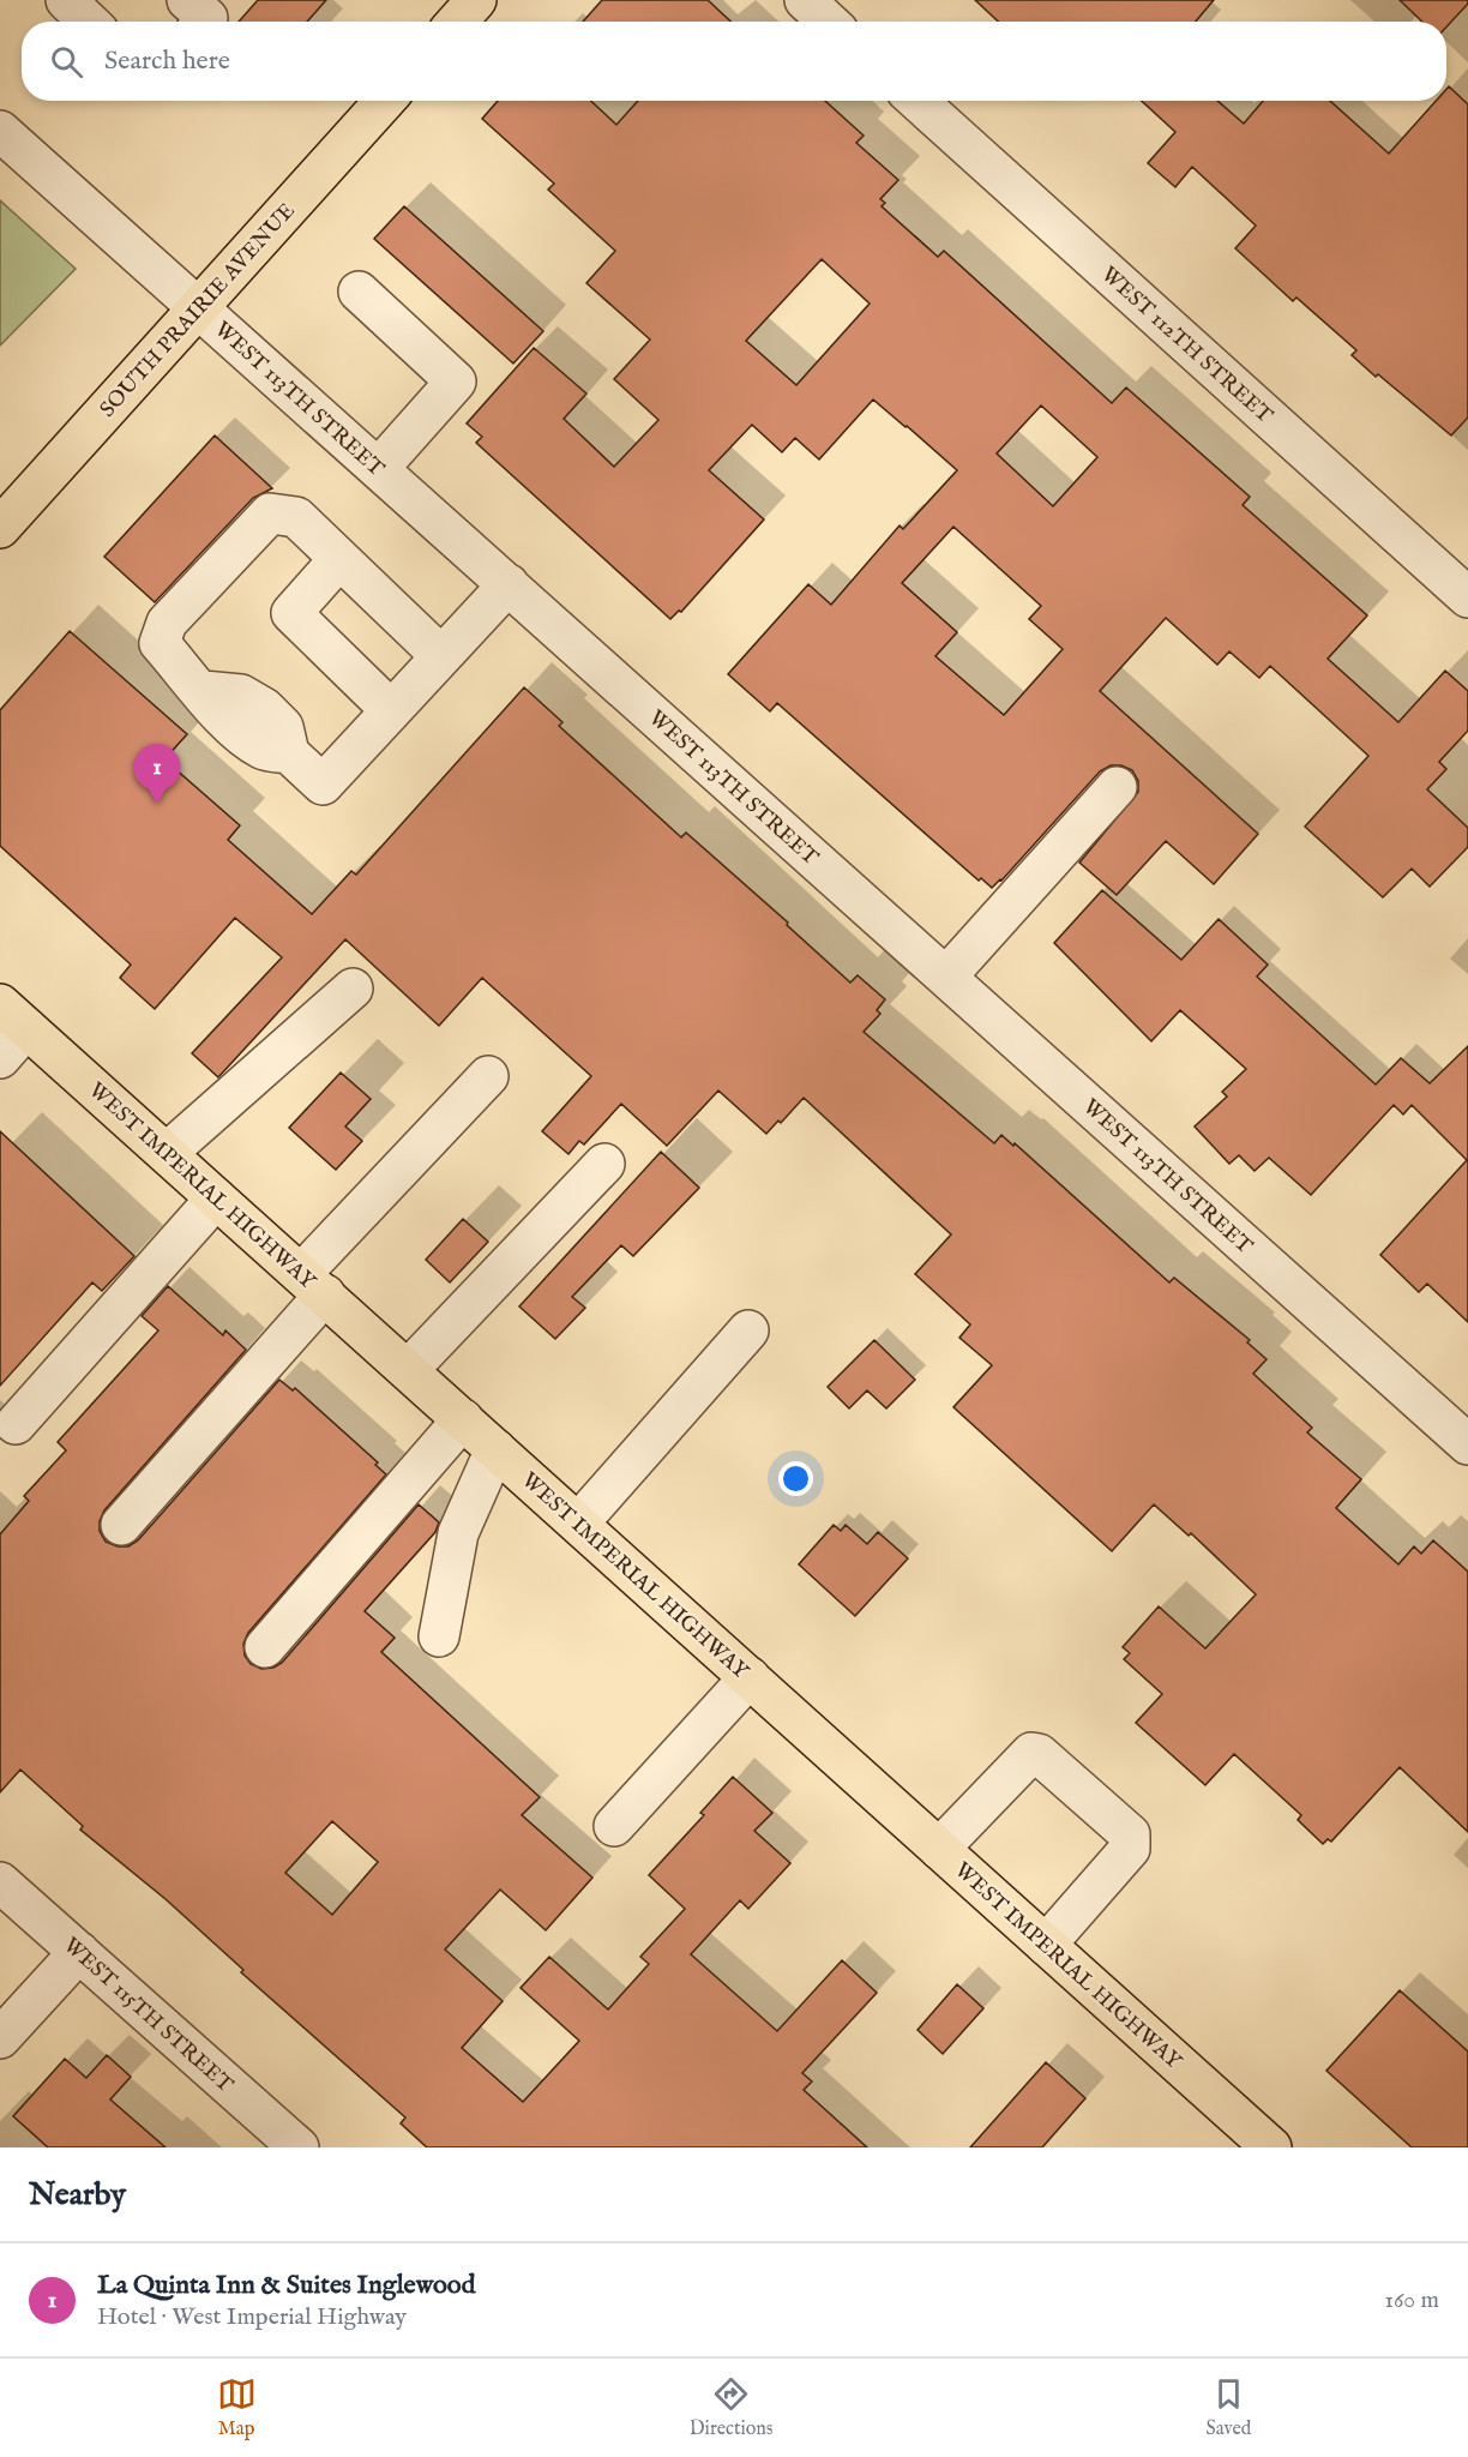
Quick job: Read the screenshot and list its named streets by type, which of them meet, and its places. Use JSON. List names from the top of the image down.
{
  "streets": {
    "main road": ["SOUTH PRAIRIE AVENUE", "WEST IMPERIAL HIGHWAY"],
    "street": ["WEST 112TH STREET", "WEST 113TH STREET", "WEST 115TH STREET"]
  },
  "crossings": [
    ["SOUTH PRAIRIE AVENUE", "WEST 113TH STREET"]
  ],
  "page": {
    "search": "Search here",
    "pins": "1",
    "heading": "Nearby",
    "list": [
      {
        "mark": "1",
        "name": "La Quinta Inn & Suites Inglewood",
        "note": "Hotel · West Imperial Highway",
        "value": "160 m"
      }
    ],
    "nav": ["Map", "Directions", "Saved"]
  }
}
